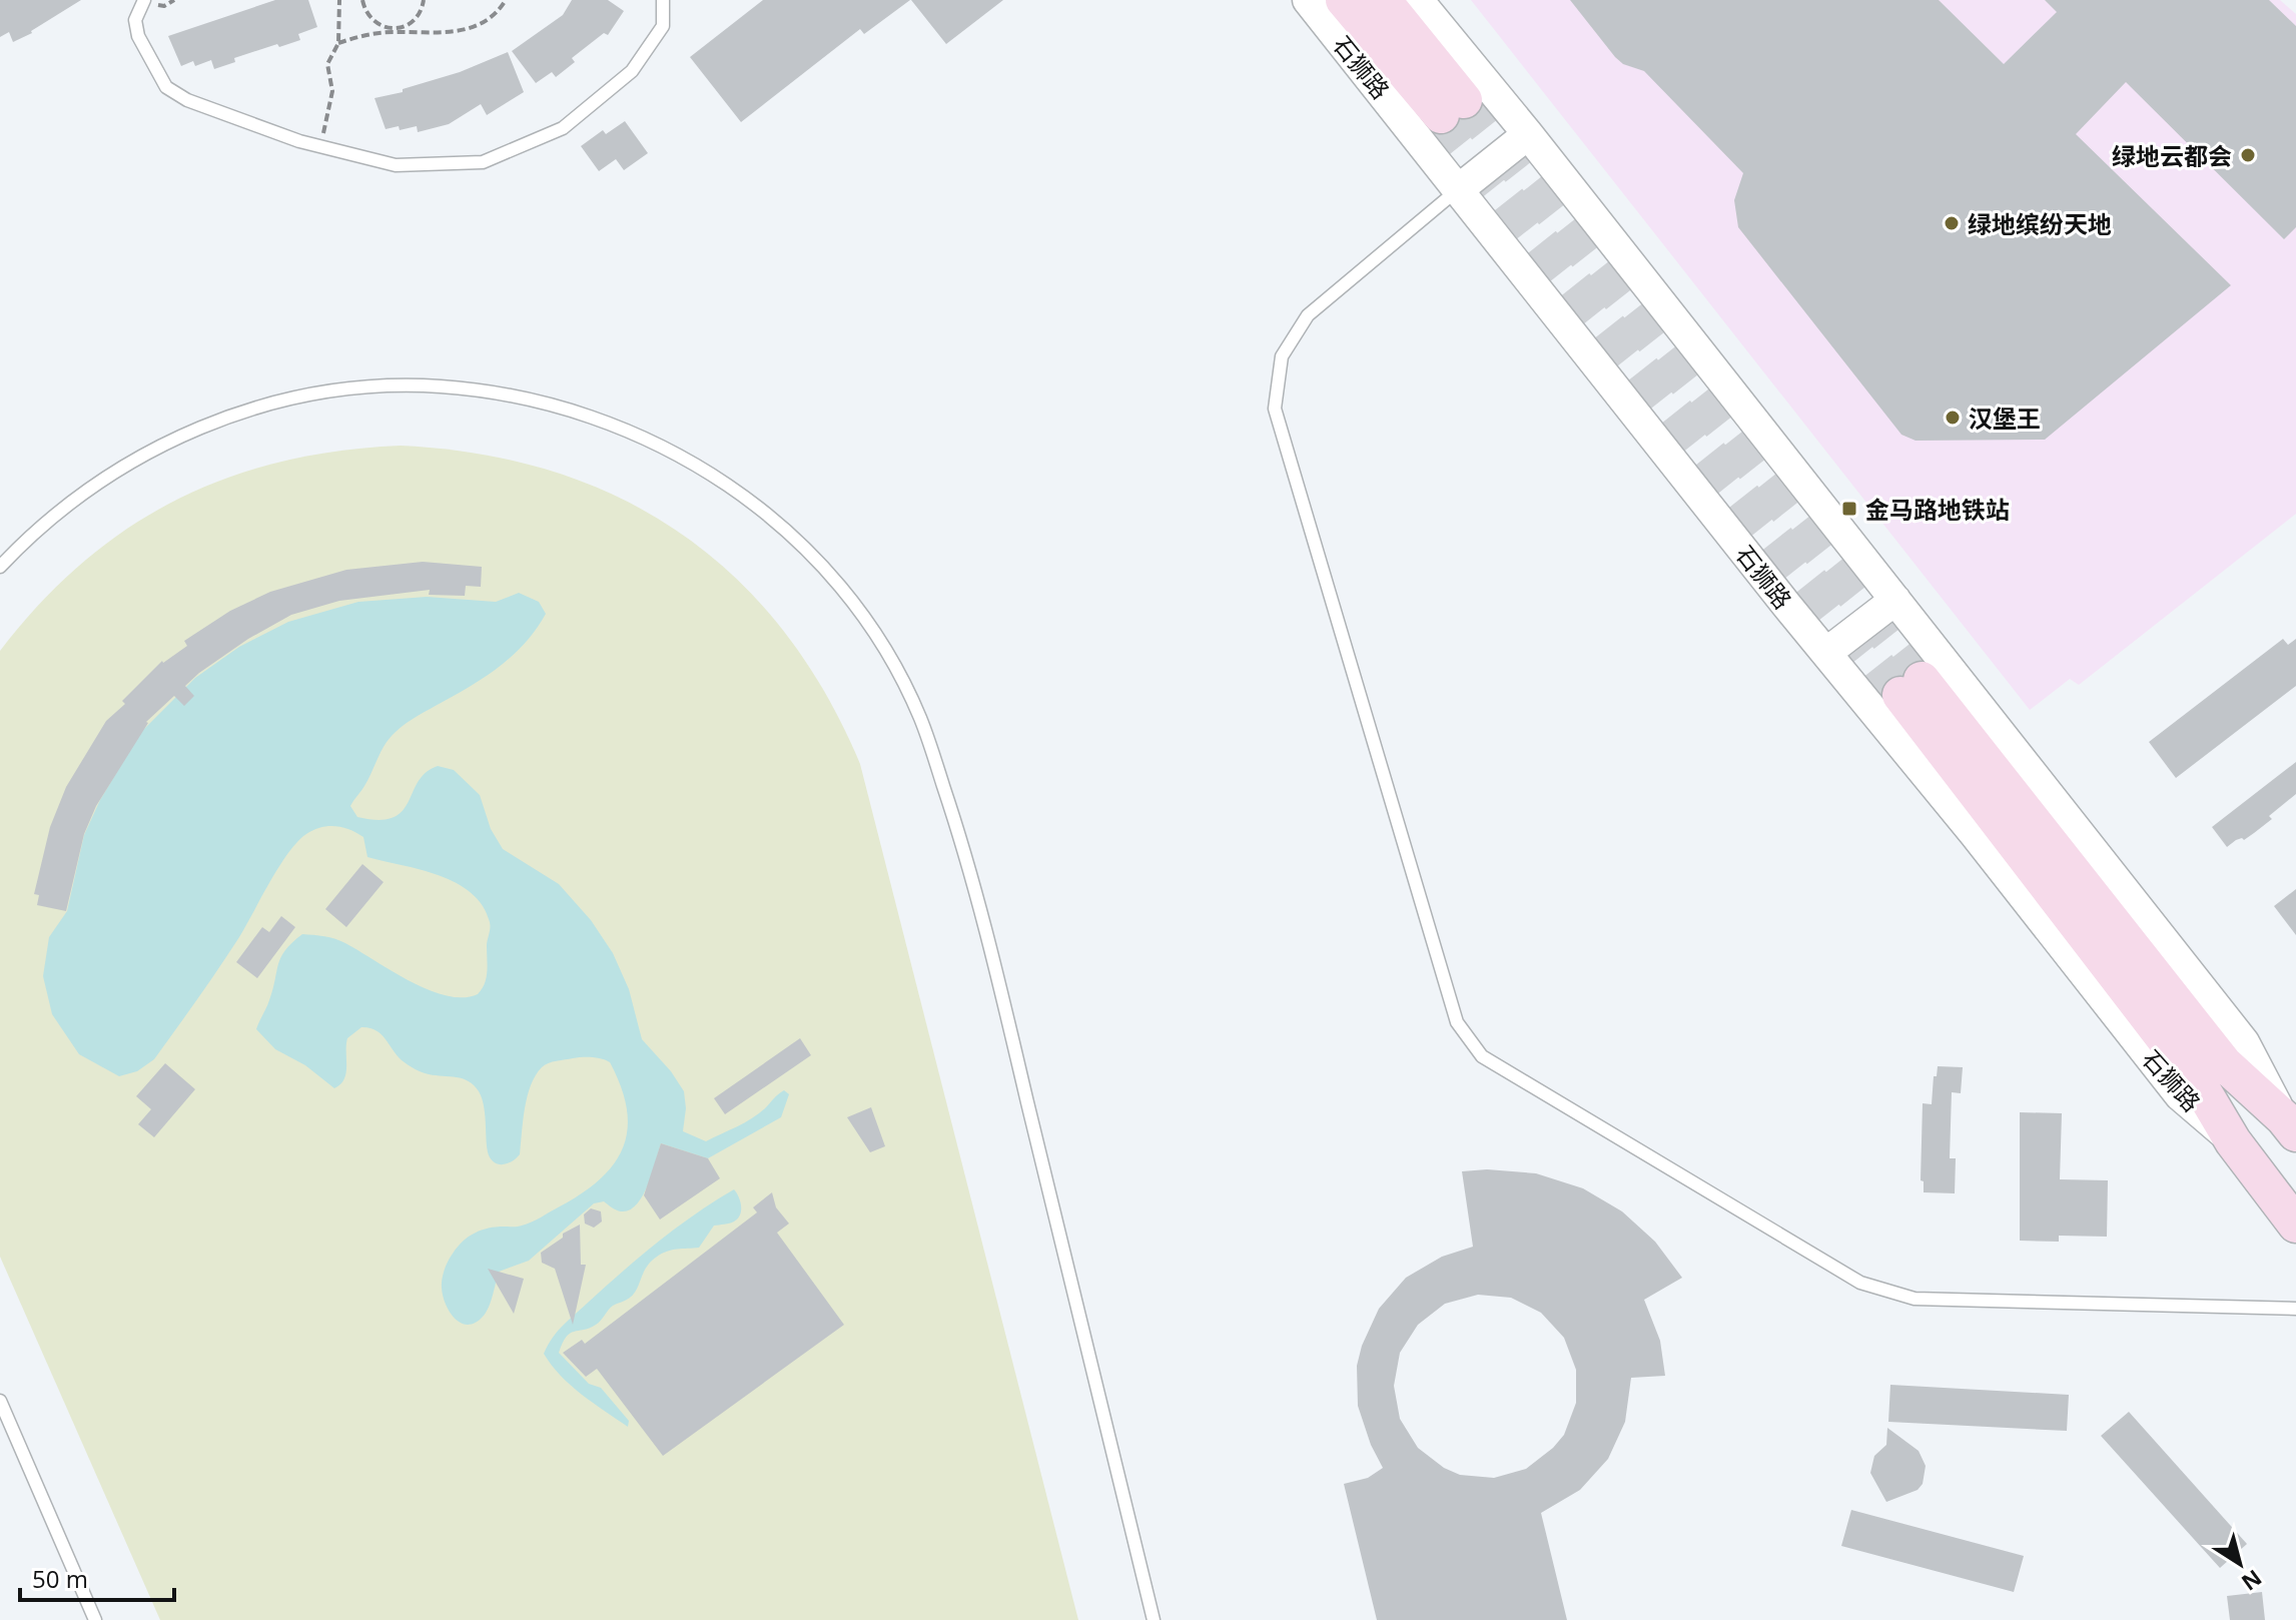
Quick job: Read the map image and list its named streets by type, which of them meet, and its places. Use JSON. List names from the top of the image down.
{
  "streets": {
    "main road": ["石狮路"]
  },
  "places": {
    "other": ["绿地云都会", "绿地缤纷天地", "汉堡王"],
    "transit": ["金马路地铁站"]
  },
  "scale_bar": "50 m",
  "north": "bottom right"
}
